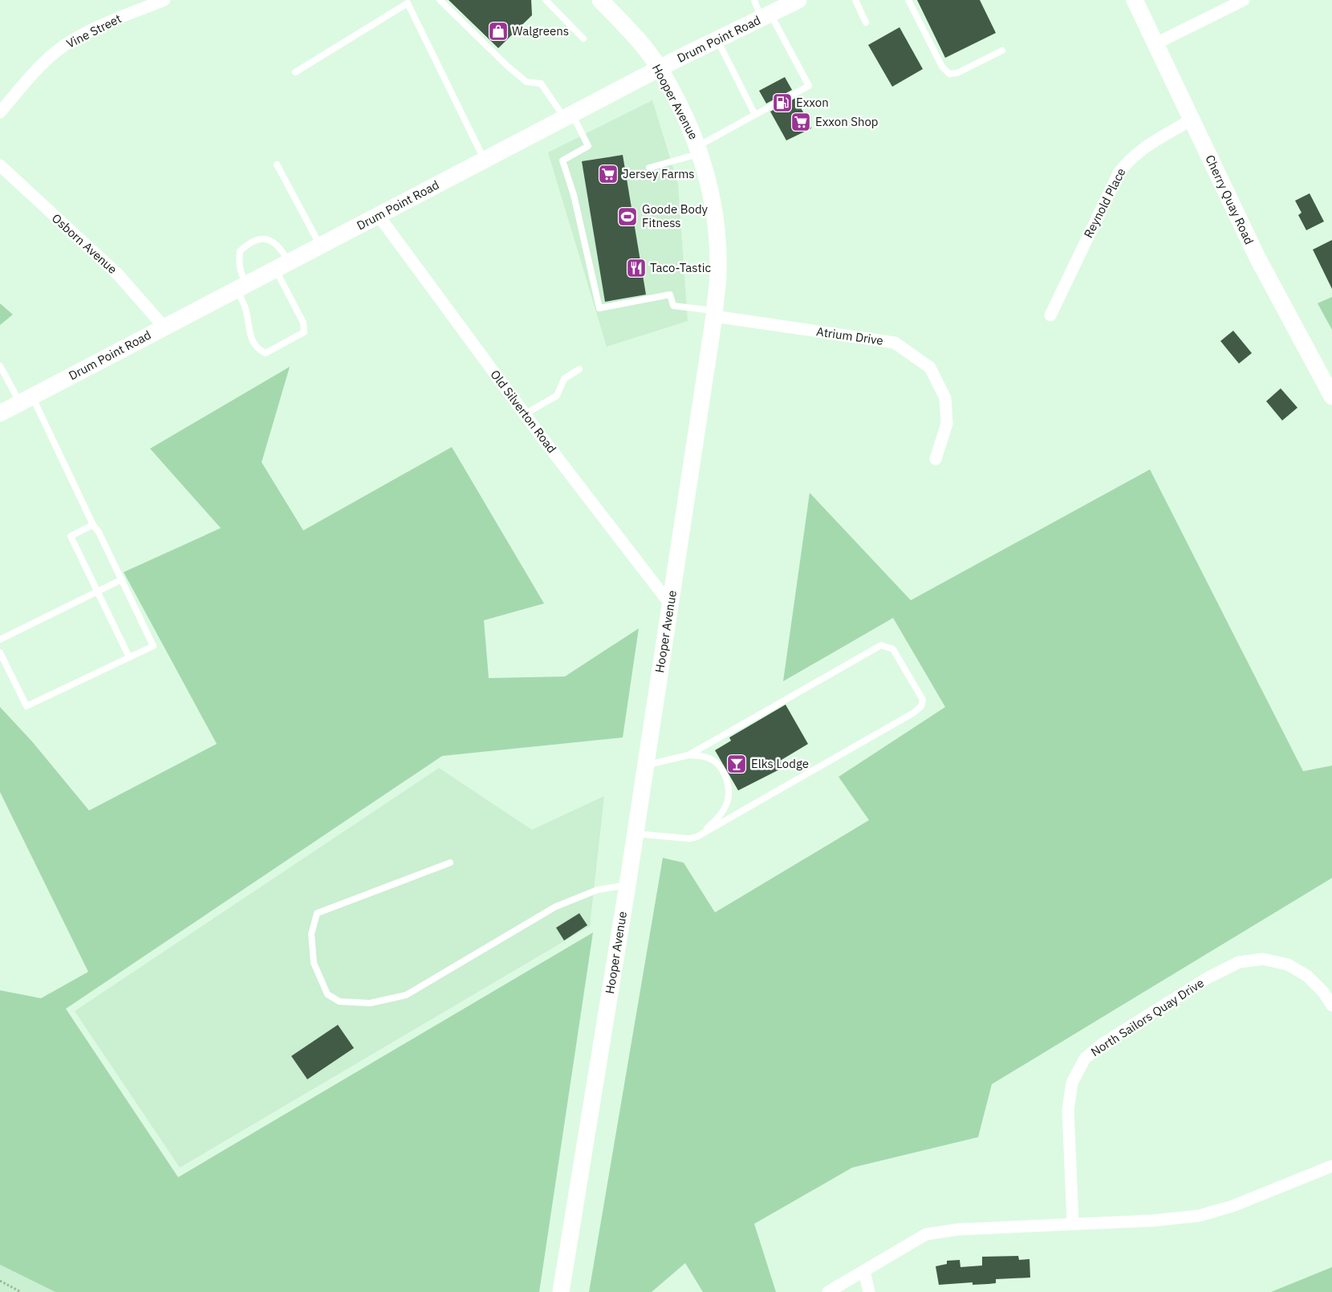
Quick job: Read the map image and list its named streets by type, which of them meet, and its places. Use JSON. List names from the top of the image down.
{
  "streets": {
    "main road": ["Drum Point Road", "Hooper Avenue", "Cherry Quay Road"],
    "street": [
      "Vine Street",
      "Reynold Place",
      "Osborn Avenue",
      "Atrium Drive",
      "Old Silverton Road",
      "North Sailors Quay Drive"
    ]
  },
  "crossings": [
    ["Drum Point Road", "Hooper Avenue"],
    ["Drum Point Road", "Osborn Avenue"],
    ["Drum Point Road", "Old Silverton Road"],
    ["Hooper Avenue", "Atrium Drive"],
    ["Hooper Avenue", "Old Silverton Road"],
    ["Cherry Quay Road", "Reynold Place"]
  ],
  "places": {
    "shop": ["Walgreens"],
    "fuel station": ["Exxon"],
    "supermarket": ["Exxon Shop", "Jersey Farms"],
    "sports": ["Goode Body Fitness"],
    "restaurant": ["Taco-Tastic"],
    "bar": ["Elks Lodge"]
  }
}
